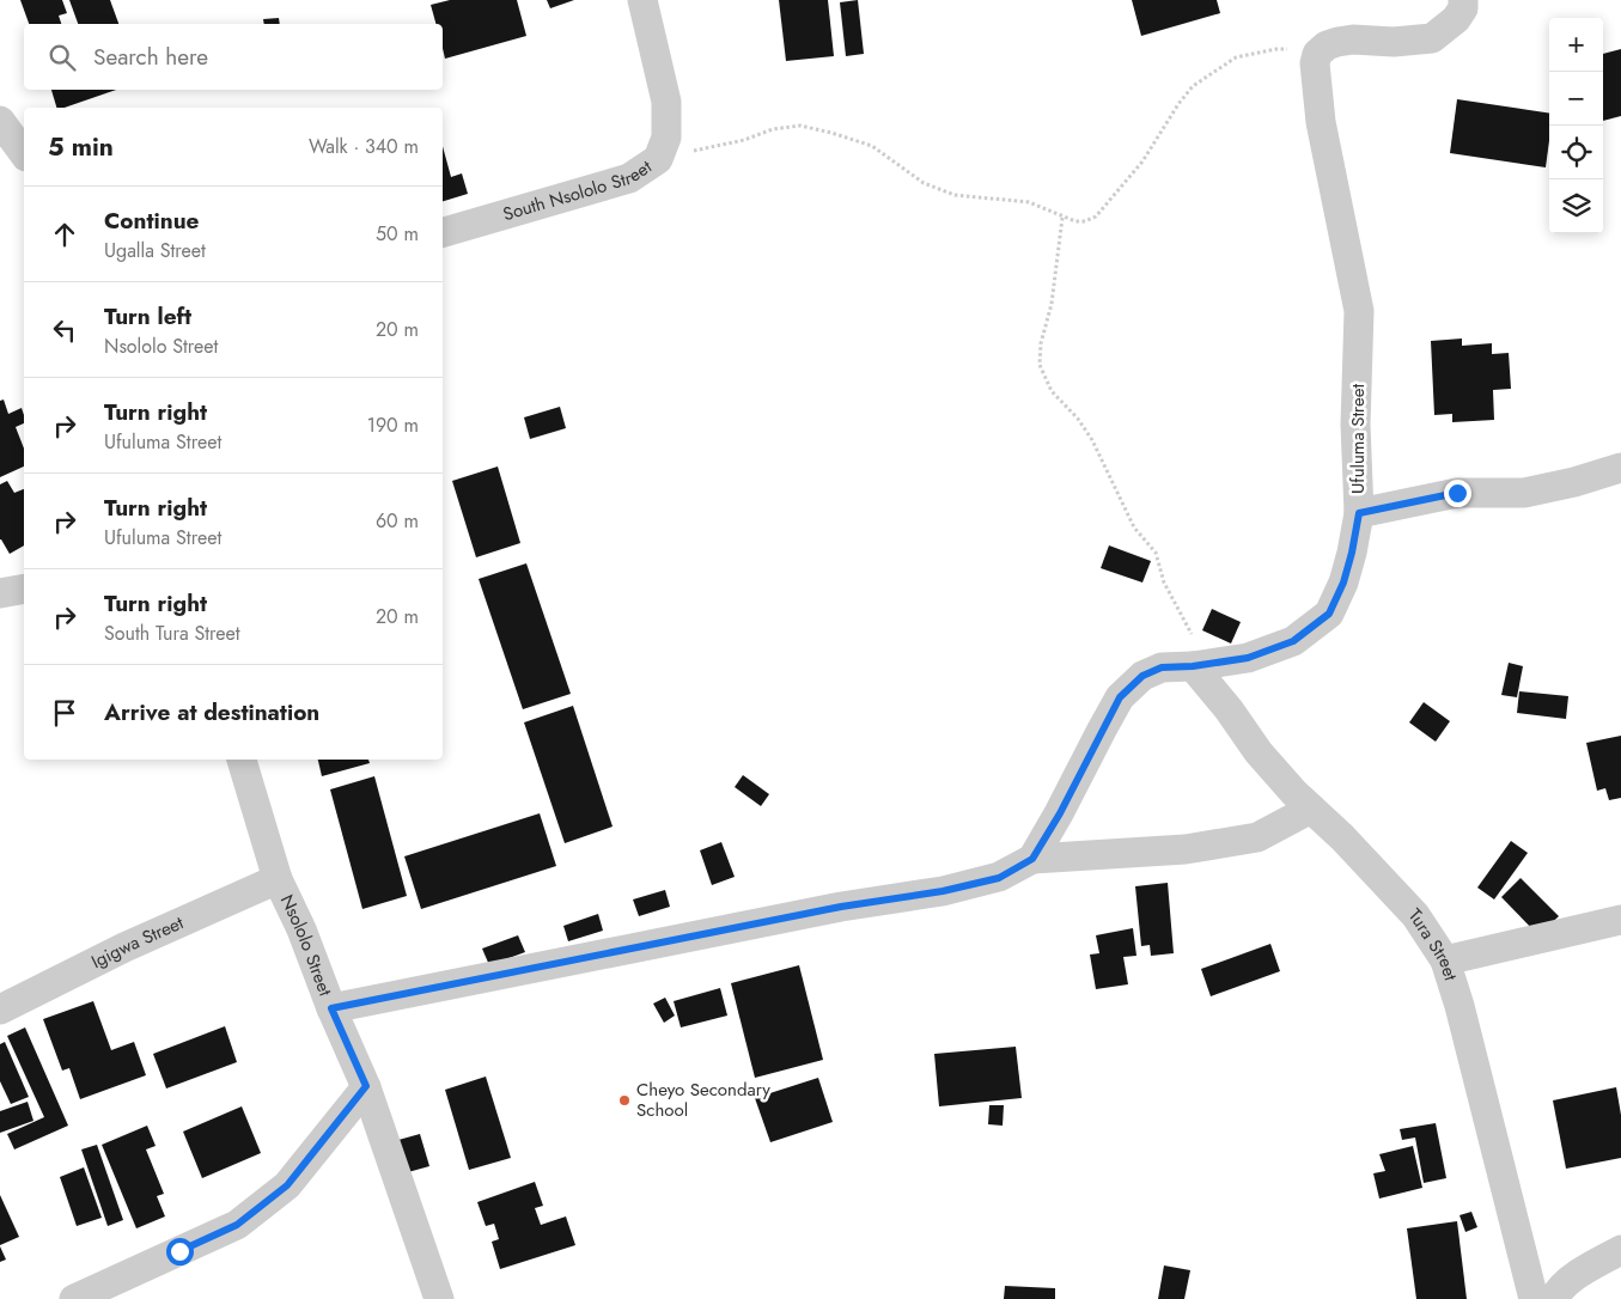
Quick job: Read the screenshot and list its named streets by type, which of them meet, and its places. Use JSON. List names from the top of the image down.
{
  "streets": {
    "street": [
      "South Nsololo Street",
      "Ufuluma Street",
      "Igigwa Street",
      "Nsololo Street",
      "Tura Street"
    ]
  },
  "crossings": [
    ["Ufuluma Street", "Nsololo Street"],
    ["Ufuluma Street", "Tura Street"],
    ["Igigwa Street", "Nsololo Street"]
  ],
  "places": ["Cheyo Secondary School"],
  "page": {
    "map_buttons": ["+", "−"],
    "search": "Search here",
    "heading": ["5 min", "Walk · 340 m"],
    "list": [
      ["Continue", "Ugalla Street", "50 m"],
      ["Turn left", "Nsololo Street", "20 m"],
      ["Turn right", "Ufuluma Street", "190 m"],
      ["Turn right", "Ufuluma Street", "60 m"],
      ["Turn right", "South Tura Street", "20 m"],
      "Arrive at destination"
    ]
  }
}
